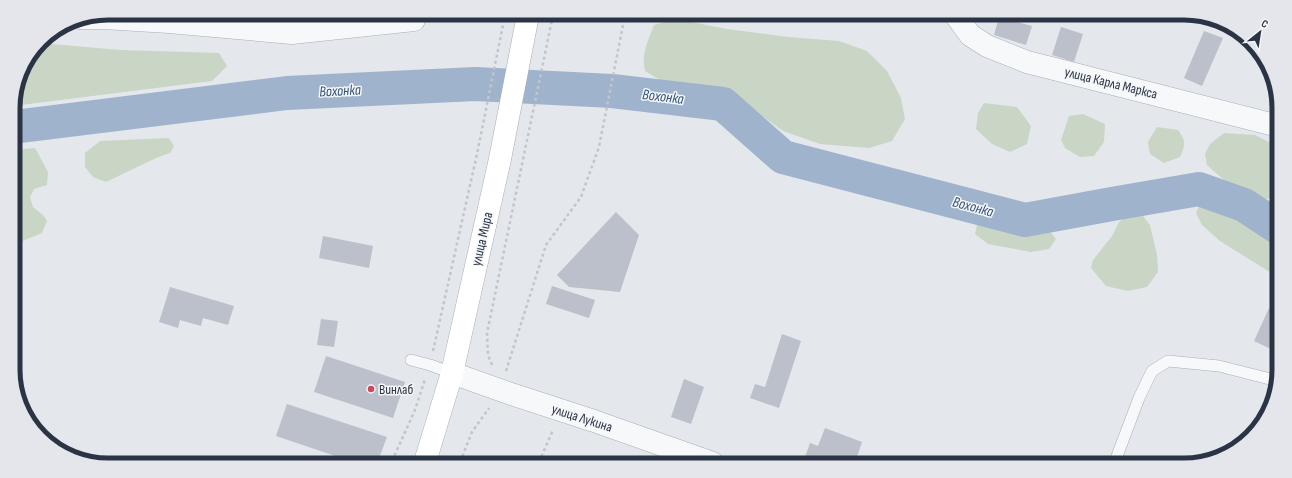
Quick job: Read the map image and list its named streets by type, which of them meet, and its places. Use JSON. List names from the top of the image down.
{
  "streets": {
    "main road": ["улица Мира"],
    "street": ["улица Карла Маркса", "улица Лукина"]
  },
  "crossings": [
    ["улица Мира", "улица Лукина"]
  ],
  "water": ["Вохонка"],
  "places": ["Винлаб"],
  "north": "top right"
}
